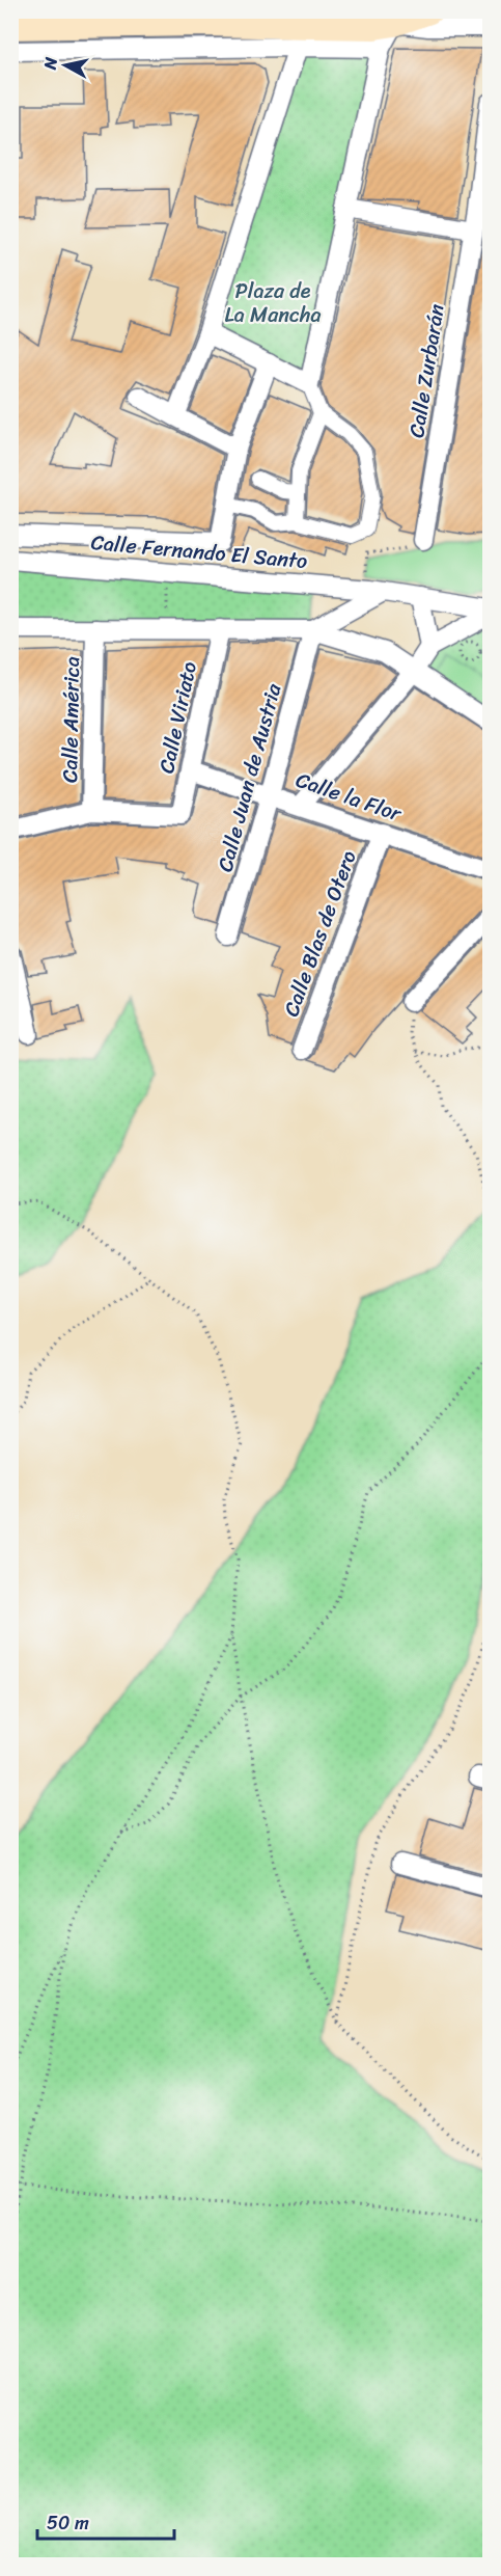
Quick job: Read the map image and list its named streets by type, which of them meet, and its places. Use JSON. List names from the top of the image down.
{
  "streets": {
    "street": [
      "Calle Zurbarán",
      "Calle Fernando El Santo",
      "Calle Viriato",
      "Calle América",
      "Calle Juan de Austria",
      "Calle la Flor",
      "Calle Blas de Otero"
    ]
  },
  "crossings": [
    ["Calle Viriato", "Calle América"],
    ["Calle Viriato", "Calle la Flor"],
    ["Calle Juan de Austria", "Calle la Flor"],
    ["Calle la Flor", "Calle Blas de Otero"]
  ],
  "parks": ["Plaza de La Mancha"],
  "scale_bar": "50 m",
  "north": "left"
}
